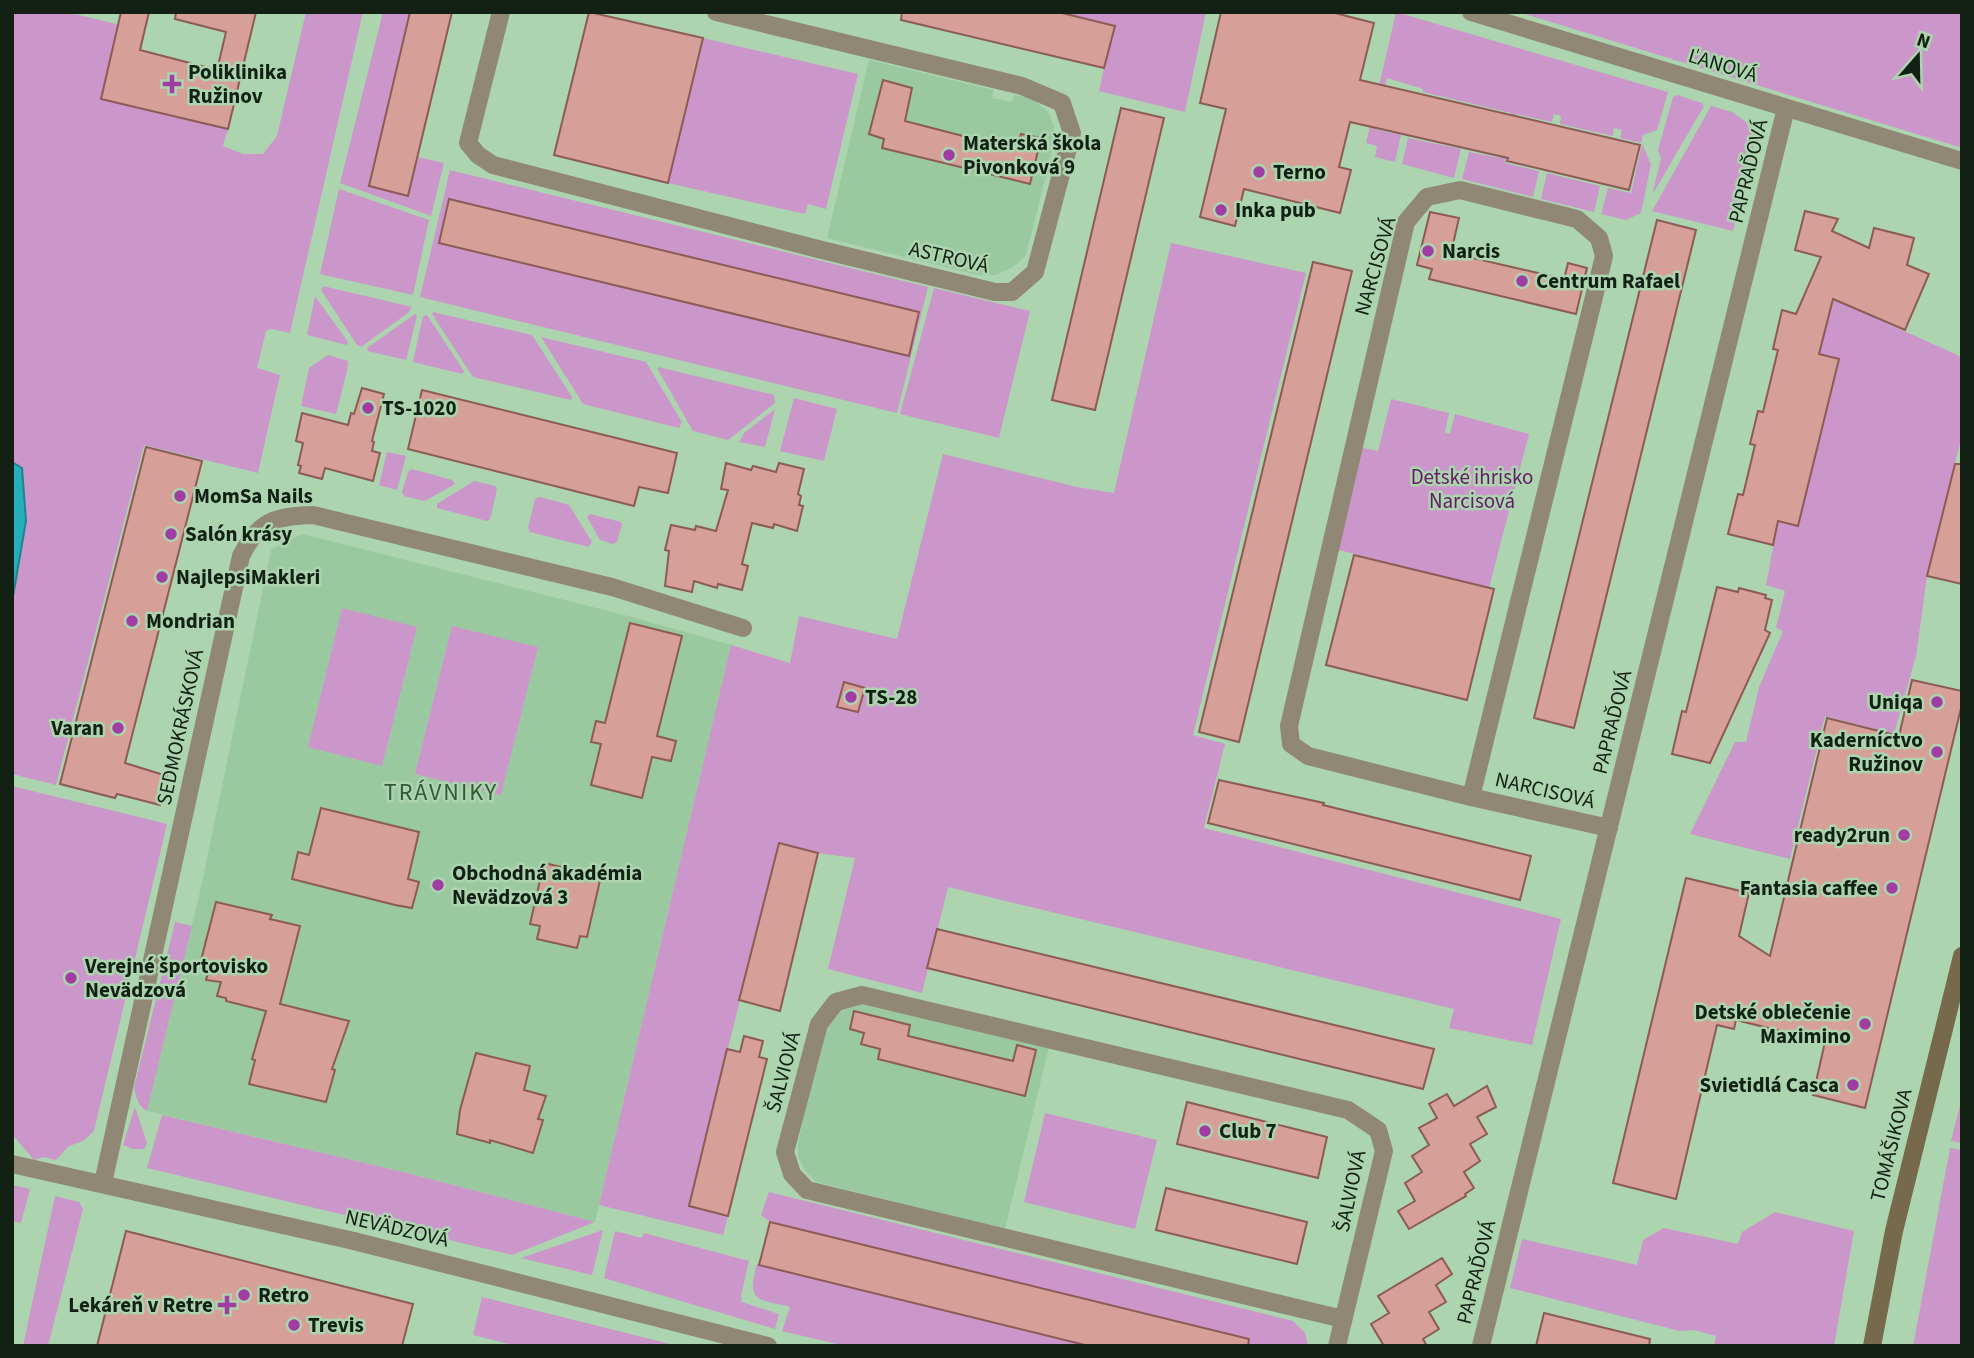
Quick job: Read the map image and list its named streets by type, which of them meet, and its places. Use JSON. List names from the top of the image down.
{
  "streets": {
    "main road": ["TOMÁŠIKOVA"],
    "street": [
      "ĽANOVÁ",
      "PAPRAĎOVÁ",
      "ASTROVÁ",
      "NARCISOVÁ",
      "SEDMOKRÁSKOVÁ",
      "ŠALVIOVÁ",
      "NEVÄDZOVÁ"
    ]
  },
  "crossings": [
    ["ĽANOVÁ", "PAPRAĎOVÁ"],
    ["PAPRAĎOVÁ", "NARCISOVÁ"],
    ["SEDMOKRÁSKOVÁ", "NEVÄDZOVÁ"]
  ],
  "districts": ["TRÁVNIKY"],
  "parks": ["Detské ihrisko Narcisová"],
  "places": {
    "health": ["Poliklinika Ružinov", "Lekáreň v Retre"],
    "other": [
      "Materská škola Pivonková 9",
      "Terno",
      "Inka pub",
      "Narcis",
      "Centrum Rafael",
      "TS-1020",
      "MomSa Nails",
      "Salón krásy",
      "NajlepsiMakleri",
      "Mondrian",
      "TS-28",
      "Uniqa",
      "Varan",
      "Kaderníctvo Ružinov",
      "ready2run",
      "Obchodná akadémia Nevädzová 3",
      "Fantasia caffee",
      "Verejné športovisko Nevädzová",
      "Detské oblečenie Maximino",
      "Svietidlá Casca",
      "Club 7",
      "Retro",
      "Trevis"
    ]
  },
  "north": "top"
}
